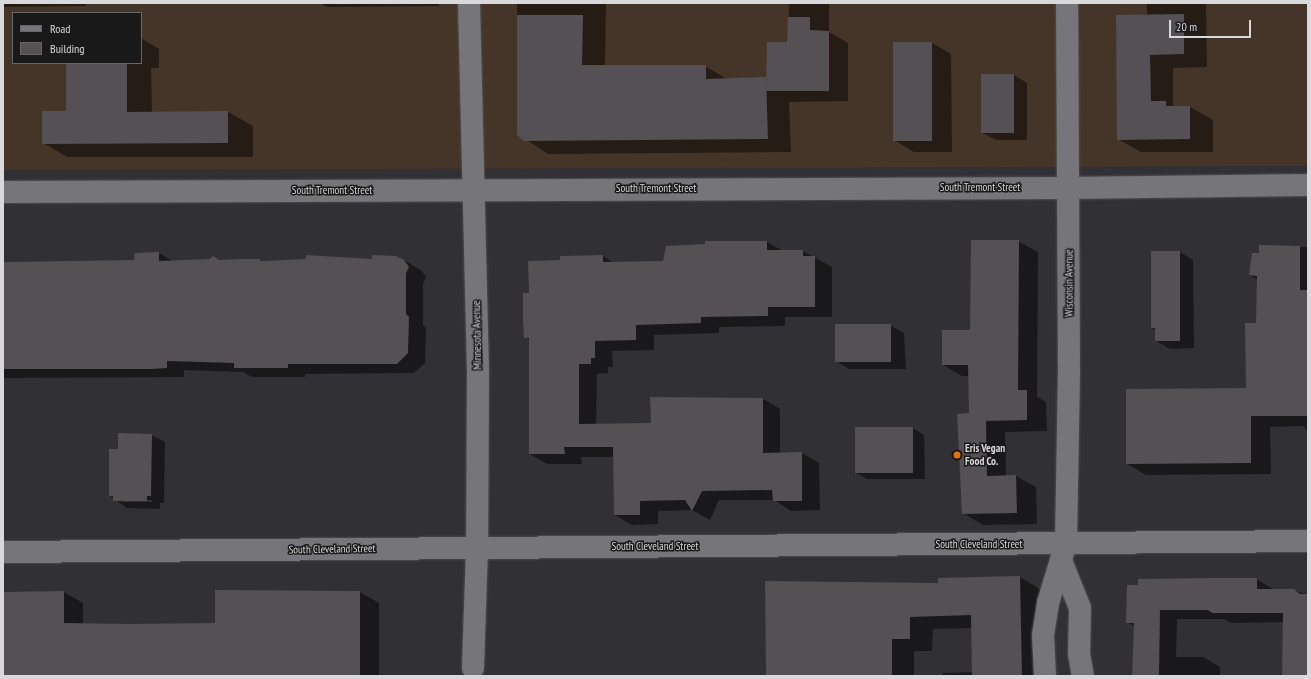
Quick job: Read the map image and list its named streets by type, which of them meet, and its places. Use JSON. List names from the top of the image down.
{
  "streets": {
    "street": [
      "South Tremont Street",
      "Wisconsin Avenue",
      "Minnesota Avenue",
      "South Cleveland Street"
    ]
  },
  "crossings": [
    ["South Tremont Street", "Wisconsin Avenue"],
    ["South Tremont Street", "Minnesota Avenue"],
    ["Wisconsin Avenue", "South Cleveland Street"],
    ["Minnesota Avenue", "South Cleveland Street"]
  ],
  "places": ["Eris Vegan Food Co."],
  "legend": ["Road", "Building"],
  "scale_bar": "20 m"
}
